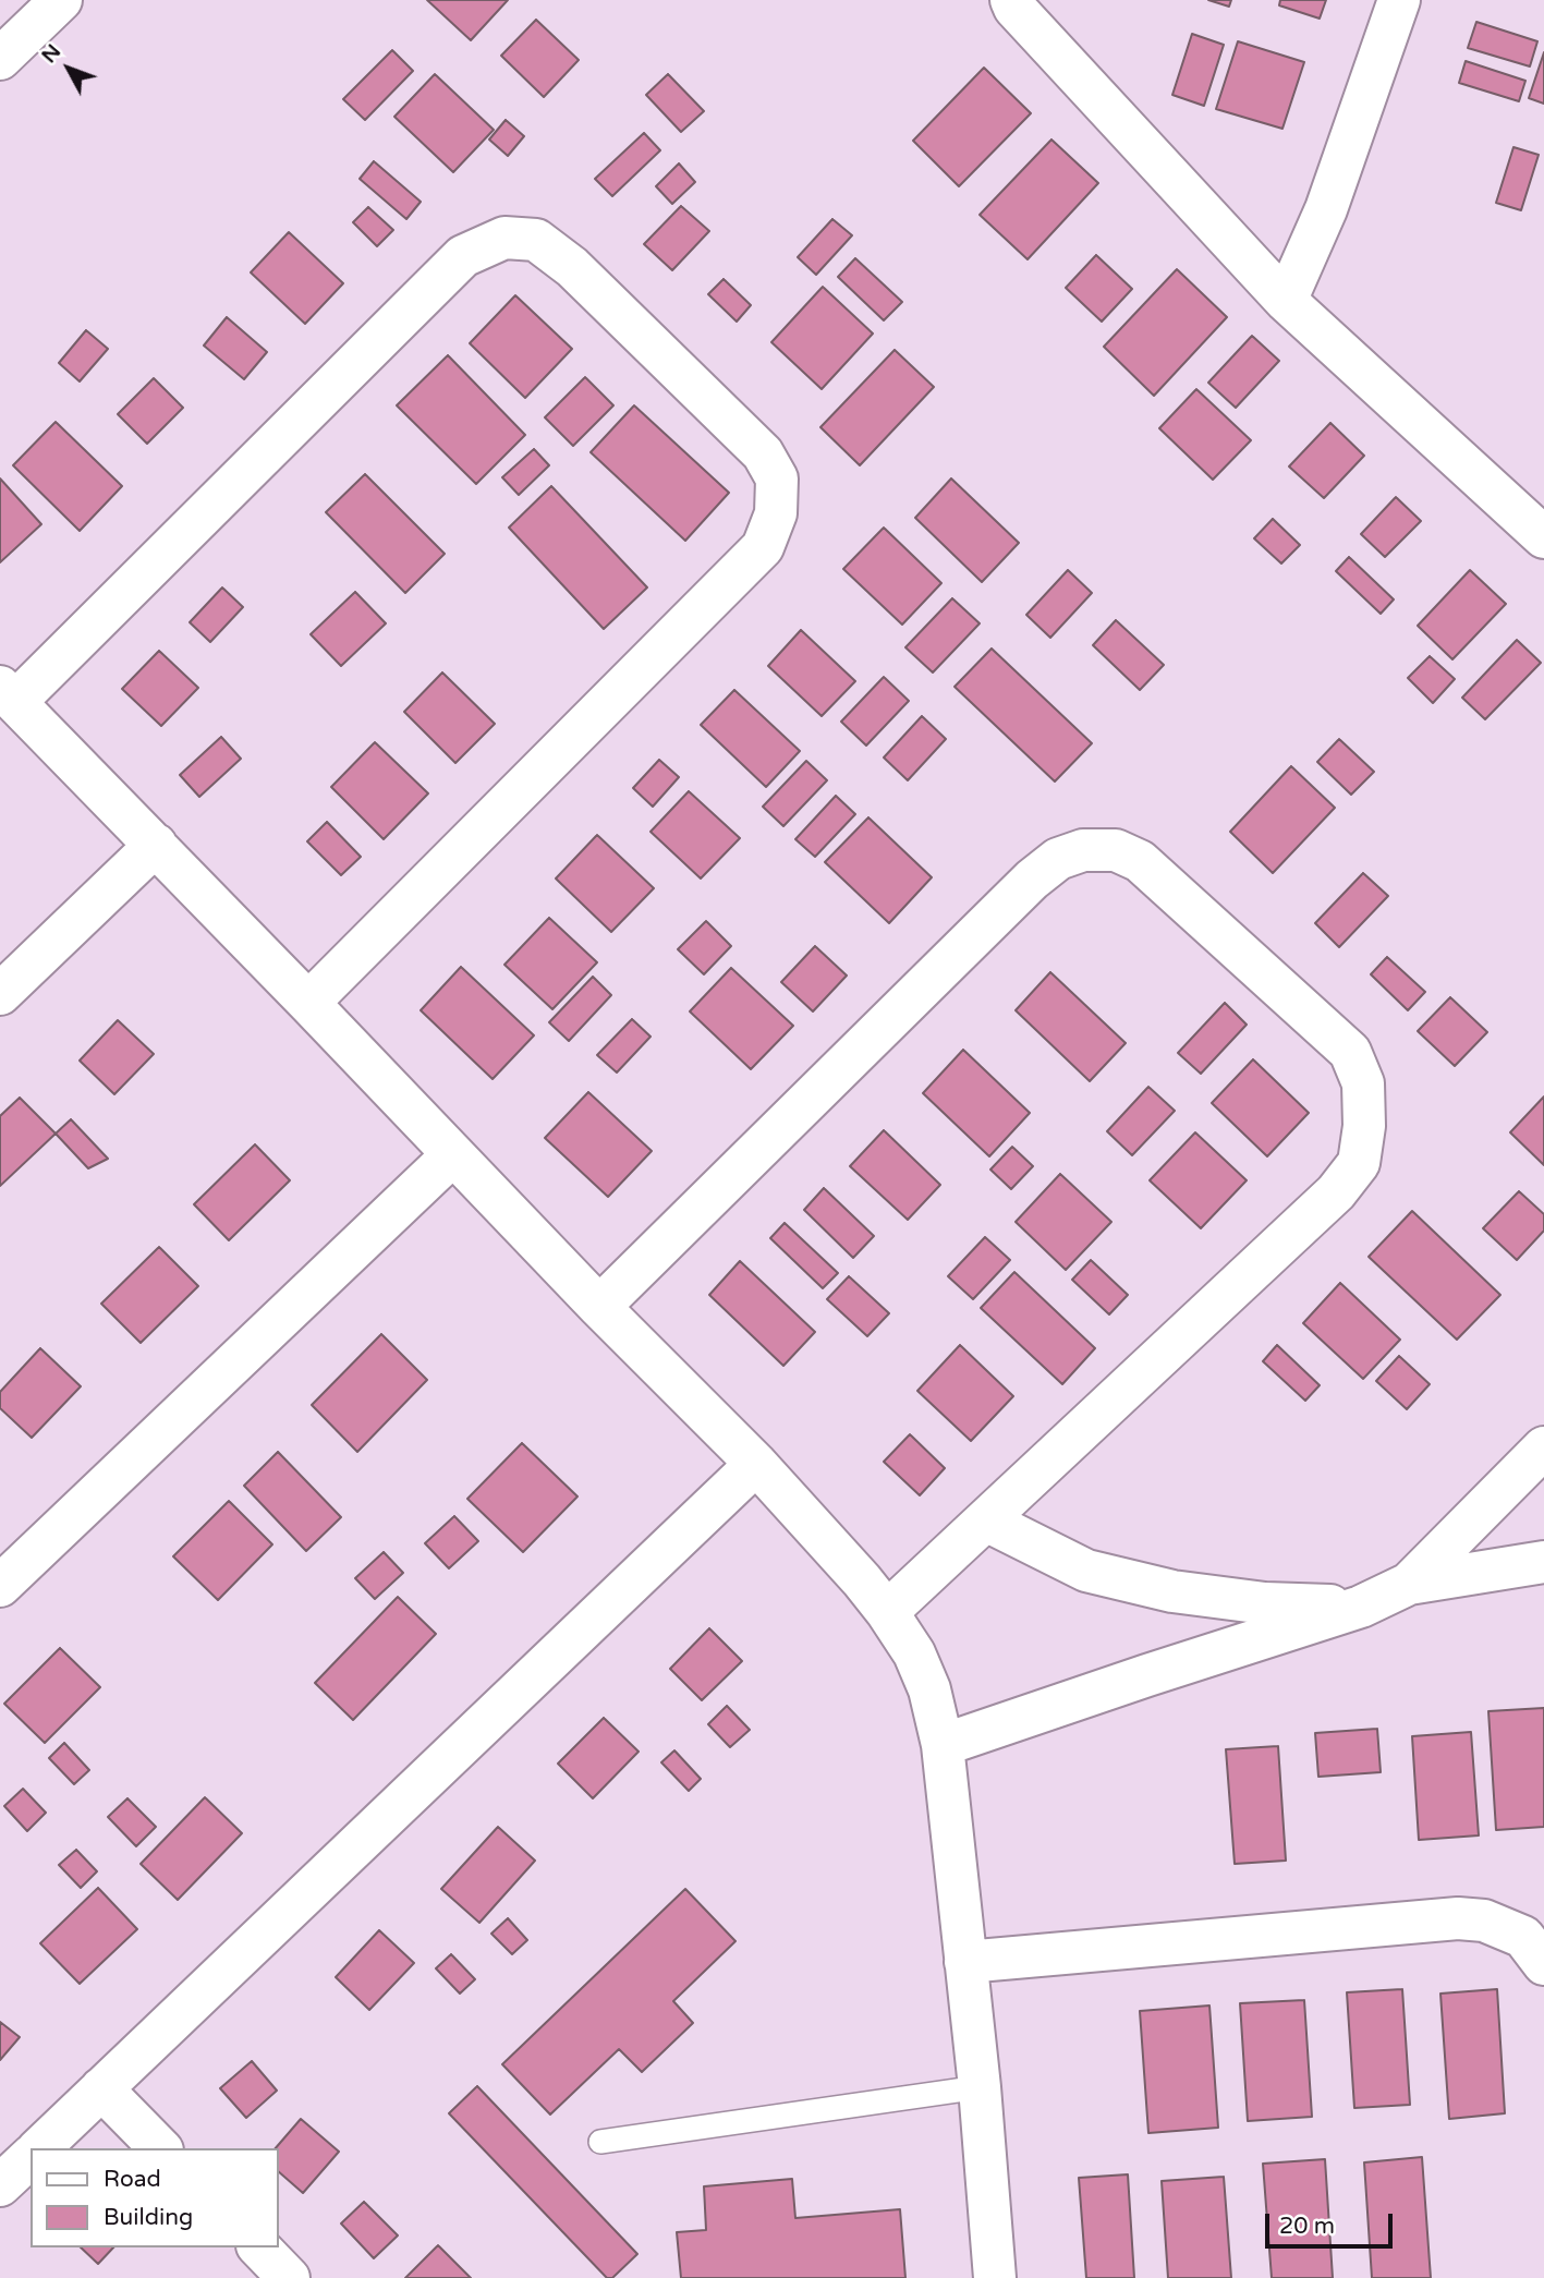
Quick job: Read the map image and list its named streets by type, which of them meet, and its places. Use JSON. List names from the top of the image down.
{
  "legend": ["Road", "Building"],
  "scale_bar": "20 m",
  "north": "top left"
}
